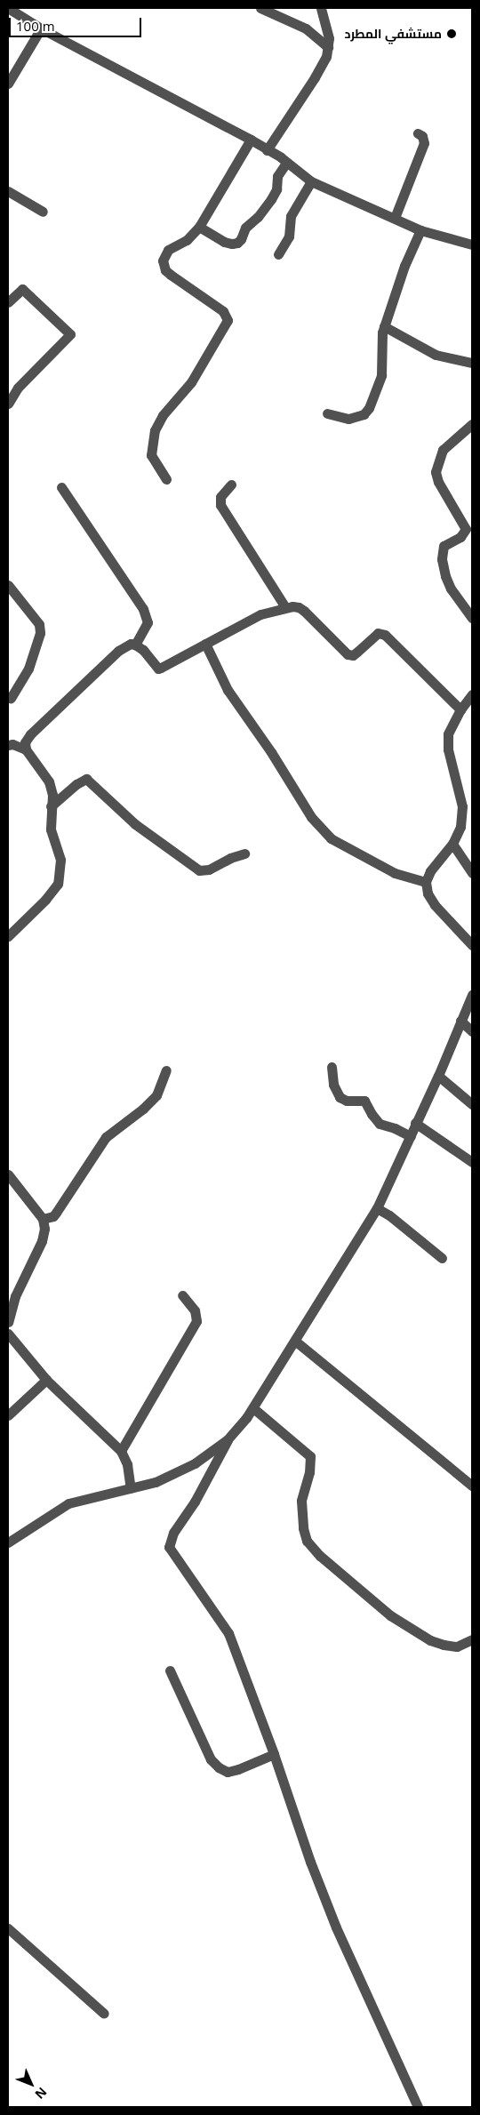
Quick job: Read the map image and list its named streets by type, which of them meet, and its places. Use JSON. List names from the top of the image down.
{
  "places": ["مستشفي المطرد"],
  "scale_bar": "100 m",
  "north": "bottom right"
}
